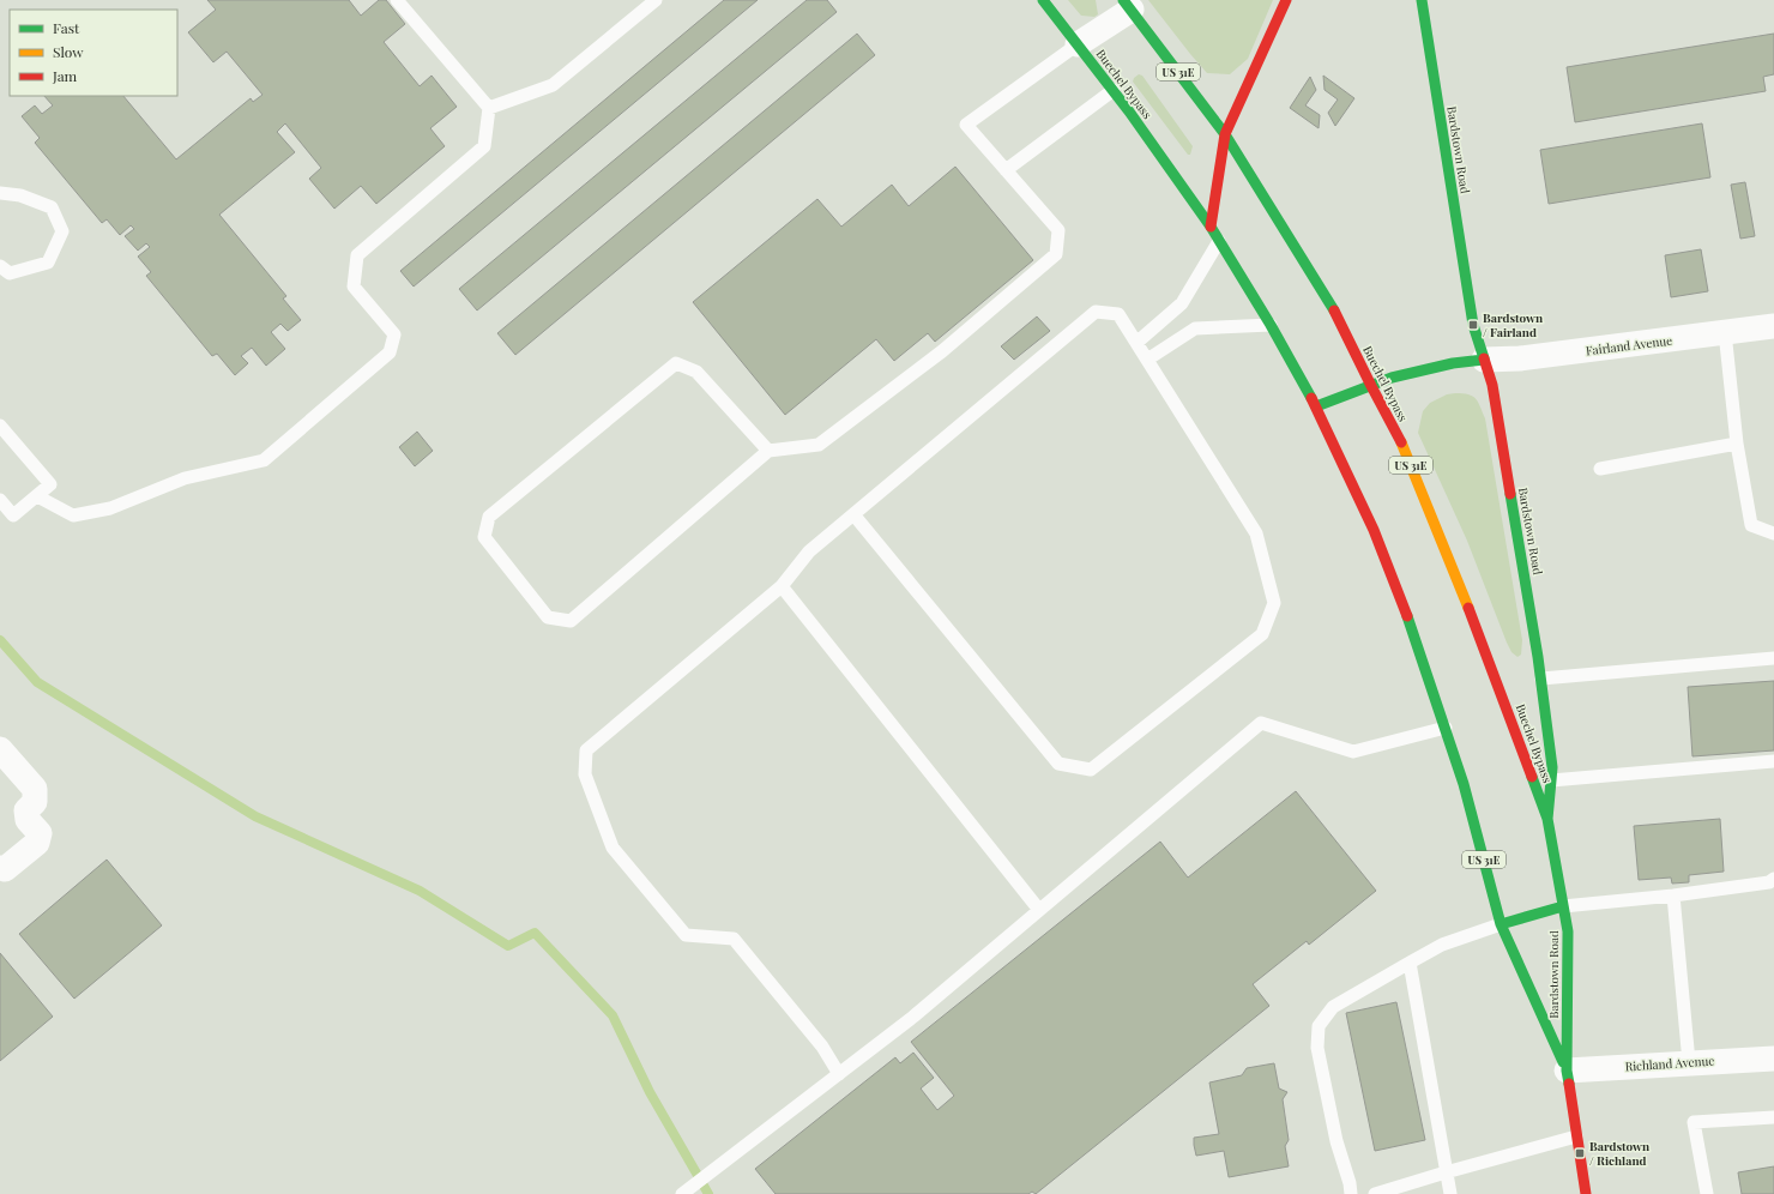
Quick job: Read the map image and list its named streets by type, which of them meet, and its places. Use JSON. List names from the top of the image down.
{
  "streets": {
    "main road": ["US 31E", "Buechel Bypass", "Bardstown Road"],
    "street": ["Fairland Avenue", "Richland Avenue"]
  },
  "crossings": [
    ["Buechel Bypass", "Bardstown Road"],
    ["Bardstown Road", "Fairland Avenue"],
    ["Bardstown Road", "Richland Avenue"]
  ],
  "places": {
    "transit": ["Bardstown / Fairland", "Bardstown / Richland"]
  },
  "legend": ["Fast", "Slow", "Jam"]
}
